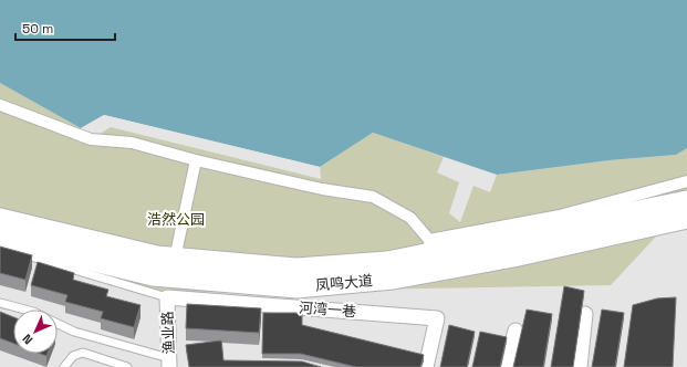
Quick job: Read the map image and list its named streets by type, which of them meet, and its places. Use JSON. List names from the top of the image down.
{
  "streets": {
    "main road": ["凤鸣大道"],
    "street": ["河湾一巷", "渔业路"]
  },
  "crossings": [
    ["河湾一巷", "渔业路"]
  ],
  "parks": ["浩然公园"],
  "scale_bar": "50 m",
  "north": "bottom left"
}
